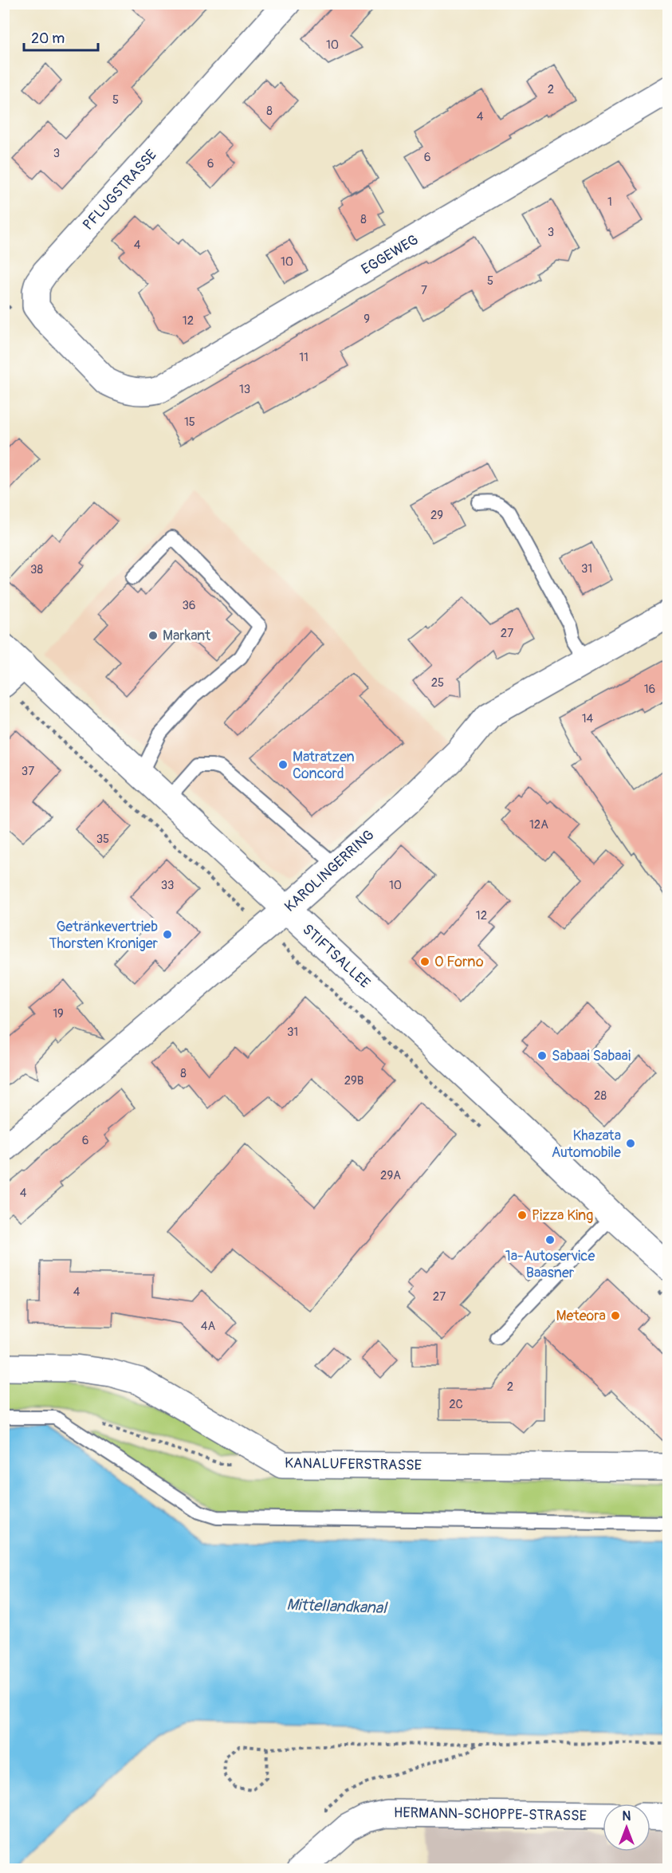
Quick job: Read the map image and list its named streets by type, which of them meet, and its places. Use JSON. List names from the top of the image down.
{
  "streets": {
    "street": [
      "PFLUGSTRASSE",
      "EGGEWEG",
      "KAROLINGERRING",
      "STIFTSALLEE",
      "KANALUFERSTRASSE",
      "HERMANN-SCHOPPE-STRASSE"
    ]
  },
  "crossings": [
    ["PFLUGSTRASSE", "EGGEWEG"],
    ["KAROLINGERRING", "STIFTSALLEE"]
  ],
  "water": ["Mittellandkanal"],
  "places": [
    "Markant",
    "Matratzen Concord",
    "Getränkevertrieb Thorsten Kroniger",
    "O Forno",
    "Sabaai Sabaai",
    "Khazata Automobile",
    "Pizza King",
    "1a-Autoservice Baasner",
    "Meteora"
  ],
  "house_numbers": [
    "10",
    "2",
    "5",
    "8",
    "4",
    "3",
    "6",
    "6",
    "1",
    "8",
    "3",
    "4",
    "10",
    "5",
    "7",
    "9",
    "12",
    "11",
    "13",
    "15",
    "29",
    "31",
    "38",
    "36",
    "27",
    "25",
    "16",
    "14",
    "37",
    "12A",
    "35",
    "33",
    "10",
    "12",
    "19",
    "31",
    "8",
    "29B",
    "28",
    "6",
    "29A",
    "4",
    "4",
    "27",
    "4A",
    "2",
    "2C"
  ],
  "scale_bar": "20 m",
  "north": "top"
}
